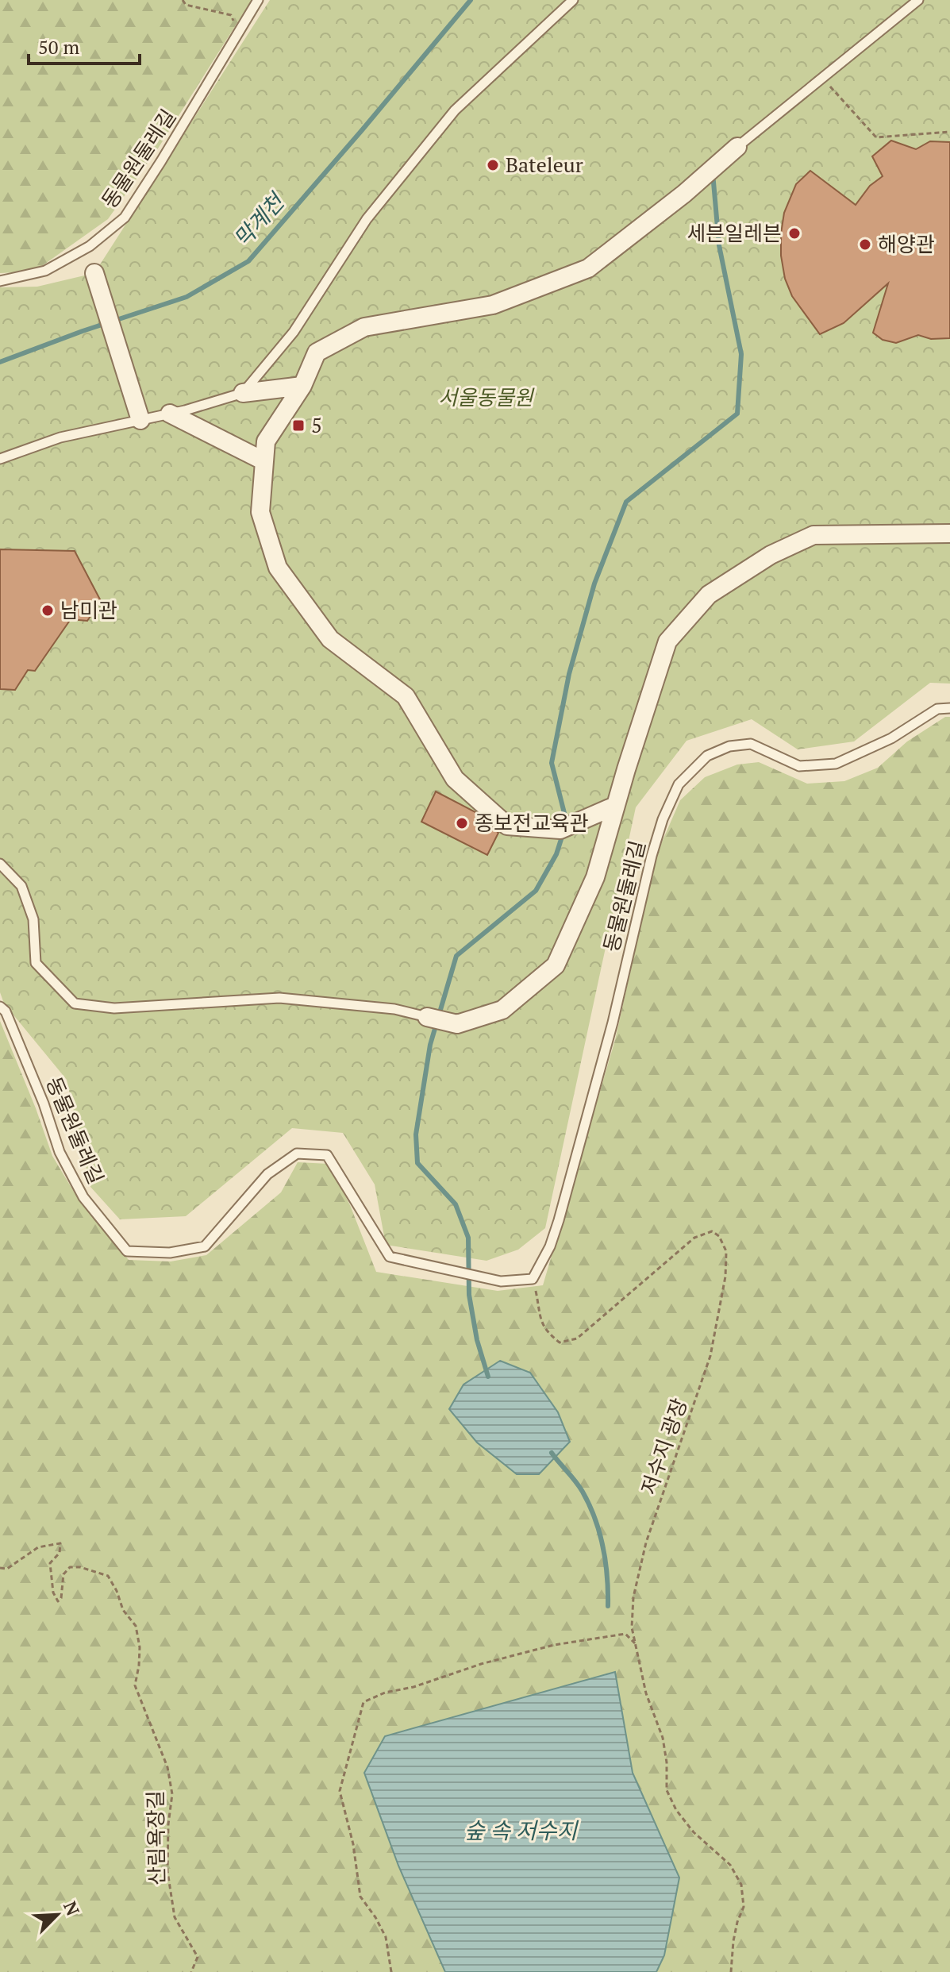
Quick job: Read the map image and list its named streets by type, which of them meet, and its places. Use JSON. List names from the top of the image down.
{
  "streets": {
    "lane": ["동물원둘레길"],
    "path": ["저수지 광장", "산림욕장길"]
  },
  "crossings": [
    ["동물원둘레길", "저수지 광장"]
  ],
  "water": ["막계천", "숲 속 저수지"],
  "parks": ["서울동물원"],
  "places": {
    "other": [
      "Bateleur",
      "세븐일레븐",
      "해양관",
      "남미관",
      "종보전교육관"
    ],
    "transit": ["5"]
  },
  "scale_bar": "50 m",
  "north": "top right"
}
